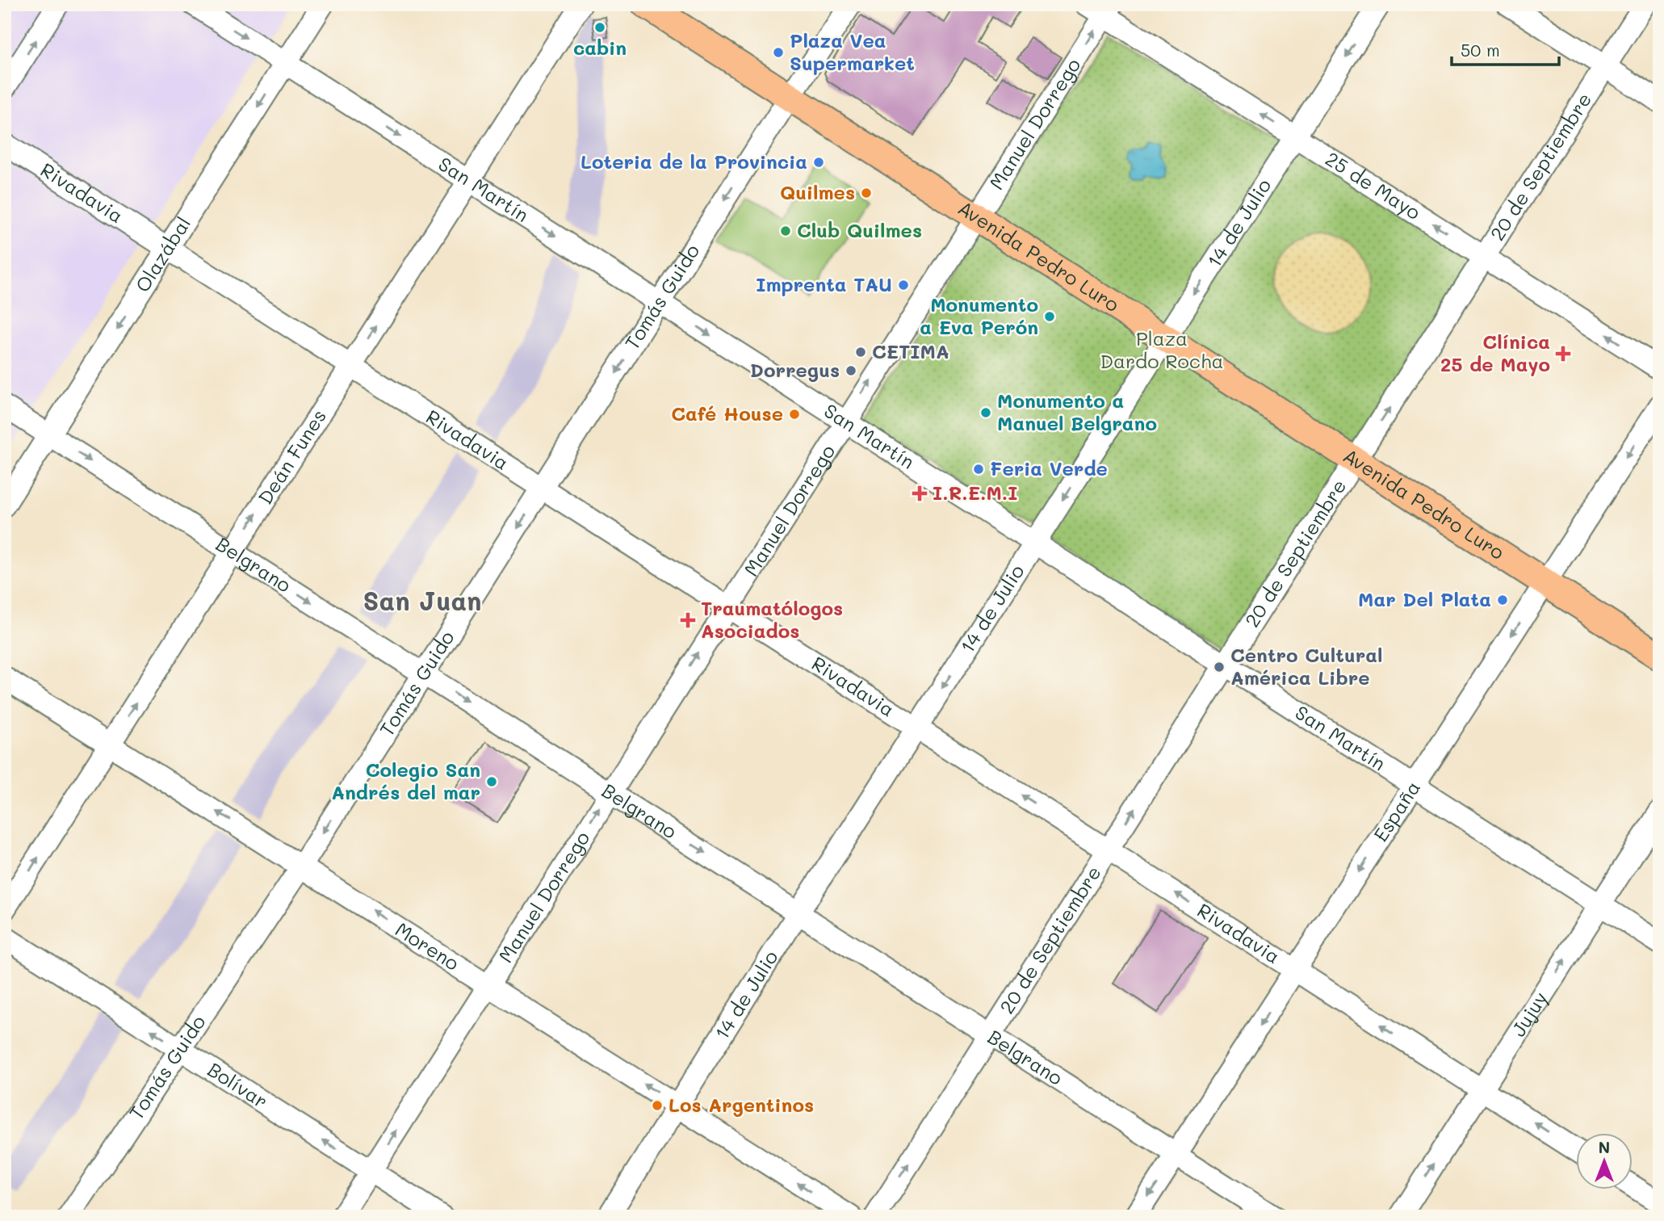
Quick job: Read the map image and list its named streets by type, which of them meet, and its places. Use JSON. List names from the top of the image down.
{
  "streets": {
    "main road": ["Avenida Pedro Luro"],
    "street": [
      "Manuel Dorrego",
      "20 de Septiembre",
      "25 de Mayo",
      "San Martín",
      "Rivadavia",
      "14 de Julio",
      "Olazábal",
      "Tomás Guido",
      "Deán Funes",
      "Belgrano",
      "España",
      "Moreno",
      "Jujuy",
      "Bolívar"
    ]
  },
  "crossings": [
    ["Manuel Dorrego", "25 de Mayo"],
    ["Manuel Dorrego", "San Martín"],
    ["Manuel Dorrego", "Rivadavia"],
    ["Manuel Dorrego", "Avenida Pedro Luro"],
    ["Manuel Dorrego", "Belgrano"],
    ["Manuel Dorrego", "Moreno"],
    ["Manuel Dorrego", "Bolívar"],
    ["20 de Septiembre", "25 de Mayo"],
    ["20 de Septiembre", "San Martín"],
    ["20 de Septiembre", "Rivadavia"],
    ["20 de Septiembre", "Avenida Pedro Luro"],
    ["20 de Septiembre", "Belgrano"],
    ["25 de Mayo", "14 de Julio"],
    ["San Martín", "14 de Julio"],
    ["San Martín", "Olazábal"],
    ["San Martín", "Tomás Guido"],
    ["San Martín", "Deán Funes"],
    ["San Martín", "España"],
    ["San Martín", "Jujuy"],
    ["Rivadavia", "14 de Julio"],
    ["Rivadavia", "Olazábal"],
    ["Rivadavia", "Tomás Guido"],
    ["Rivadavia", "Deán Funes"],
    ["Rivadavia", "España"],
    ["Rivadavia", "Jujuy"],
    ["14 de Julio", "Avenida Pedro Luro"],
    ["14 de Julio", "Belgrano"],
    ["14 de Julio", "Moreno"],
    ["Olazábal", "Belgrano"],
    ["Avenida Pedro Luro", "Tomás Guido"],
    ["Avenida Pedro Luro", "España"],
    ["Tomás Guido", "Belgrano"],
    ["Tomás Guido", "Moreno"],
    ["Tomás Guido", "Bolívar"],
    ["Deán Funes", "Belgrano"],
    ["Deán Funes", "Moreno"],
    ["Belgrano", "España"]
  ],
  "one_way": [
    "Manuel Dorrego",
    "20 de Septiembre",
    "25 de Mayo",
    "San Martín",
    "Rivadavia",
    "14 de Julio",
    "Olazábal",
    "Tomás Guido",
    "Deán Funes",
    "Belgrano",
    "España",
    "Moreno",
    "Jujuy",
    "Bolívar"
  ],
  "districts": ["San Juan"],
  "parks": ["Plaza Dardo Rocha"],
  "places": {
    "other": [
      "cabin",
      "Plaza Vea Supermarket",
      "Loteria de la Provincia",
      "Quilmes",
      "Club Quilmes",
      "Imprenta TAU",
      "Monumento a Eva Perón",
      "CETIMA",
      "Dorregus",
      "Monumento a Manuel Belgrano",
      "Café House",
      "Feria Verde",
      "Mar Del Plata",
      "Centro Cultural América Libre",
      "Colegio San Andrés del mar",
      "Los Argentinos"
    ],
    "health": ["Clínica 25 de Mayo", "I.R.E.M.I", "Traumatólogos Asociados"]
  },
  "scale_bar": "50 m",
  "north": "top"
}
